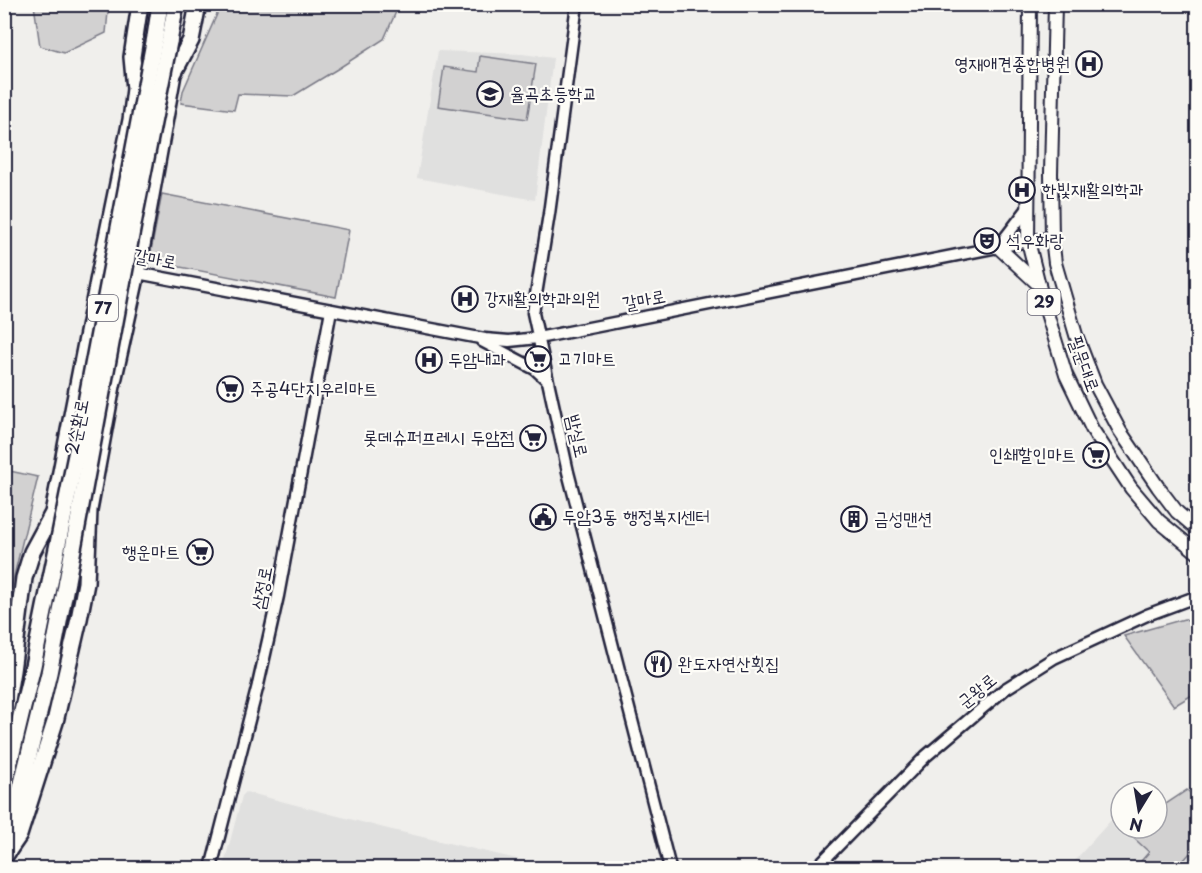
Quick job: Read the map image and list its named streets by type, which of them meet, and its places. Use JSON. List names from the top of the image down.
{
  "streets": {
    "highway": ["77", "2순환로"],
    "main road": ["29", "필문대로"],
    "street": [
      "갈마로",
      "밤실로",
      "삼정로",
      "군왕로"
    ]
  },
  "crossings": [
    ["갈마로", "필문대로"],
    ["갈마로", "밤실로"],
    ["갈마로", "삼정로"]
  ],
  "places": {
    "hospital": [
      "영재애견종합병원",
      "한빛재활의학과",
      "강재활의학과의원",
      "두암내과"
    ],
    "school or university": ["율곡초등학교"],
    "theatre": ["석우화랑"],
    "supermarket": [
      "고기마트",
      "주공4단지우리마트",
      "롯데슈퍼프레시 두암점",
      "인쇄할인마트",
      "행운마트"
    ],
    "public building": ["두암3동 행정복지센터"],
    "building": ["금성맨션"],
    "restaurant": ["완도자연산횟집"]
  },
  "north": "bottom"
}
